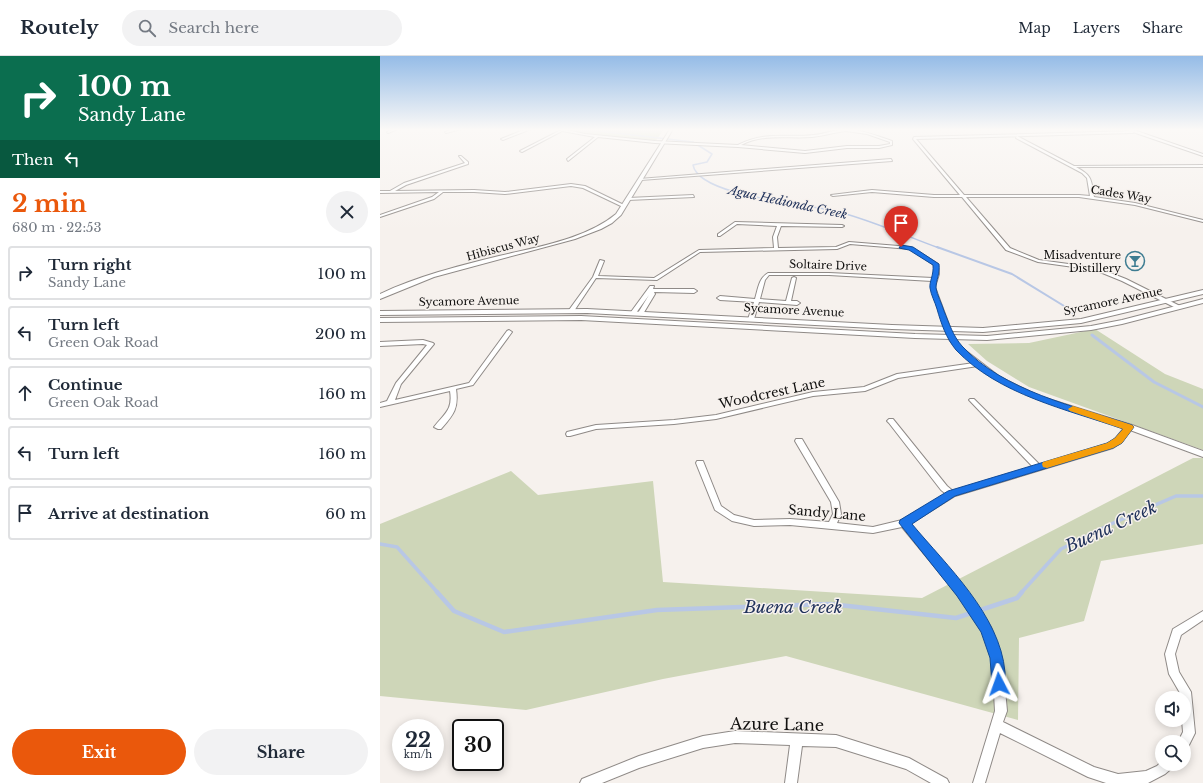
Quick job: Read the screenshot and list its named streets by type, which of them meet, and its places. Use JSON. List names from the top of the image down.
{
  "streets": {
    "main road": ["Sycamore Avenue"],
    "street": [
      "Cades Way",
      "Hibiscus Way",
      "Soltaire Drive",
      "Woodcrest Lane",
      "Sandy Lane",
      "Azure Lane"
    ]
  },
  "crossings": [
    ["Soltaire Drive", "Sycamore Avenue"]
  ],
  "water": ["Agua Hedionda Creek", "Buena Creek"],
  "places": {
    "bar": ["Misadventure Distillery"]
  },
  "page": {
    "header": "Routely",
    "search": "Search here",
    "nav": ["Map", "Layers", "Share"],
    "turn": ["100 m", "Sandy Lane"],
    "then": "Then",
    "heading": ["2 min", "680 m · 22:53"],
    "list": [
      {
        "name": "Turn right",
        "note": "Sandy Lane",
        "value": "100 m"
      },
      {
        "name": "Turn left",
        "note": "Green Oak Road",
        "value": "200 m"
      },
      {
        "name": "Continue",
        "note": "Green Oak Road",
        "value": "160 m"
      },
      {
        "name": "Turn left",
        "value": "160 m"
      },
      {
        "name": "Arrive at destination",
        "value": "60 m"
      }
    ],
    "speed": "22 km/h",
    "limit": "30",
    "buttons": ["Exit", "Share"]
  }
}
